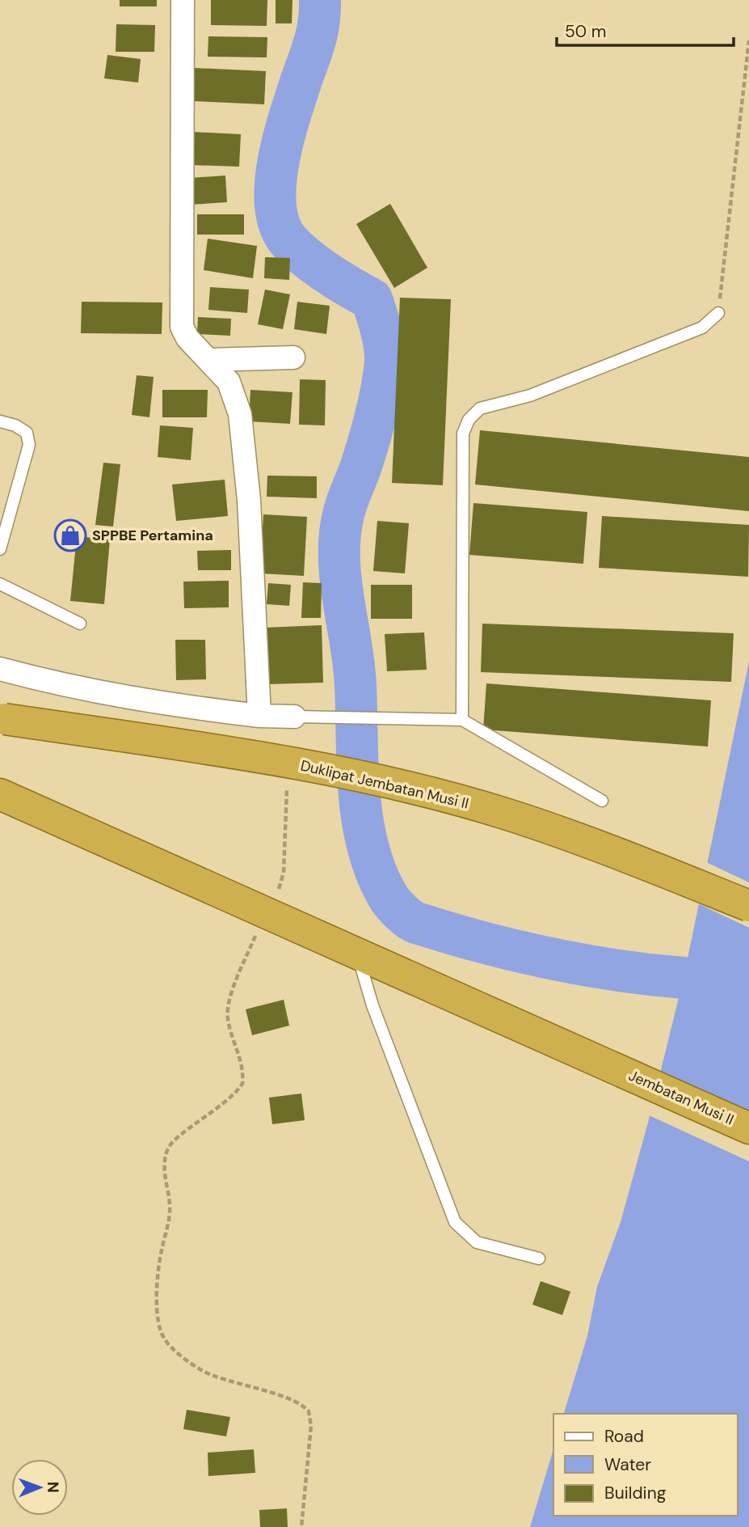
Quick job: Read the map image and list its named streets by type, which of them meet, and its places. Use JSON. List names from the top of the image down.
{
  "streets": {
    "highway": ["Duklipat Jembatan Musi II", "Jembatan Musi II"]
  },
  "places": {
    "shop": ["SPPBE Pertamina"]
  },
  "legend": ["Road", "Water", "Building"],
  "scale_bar": "50 m",
  "north": "right"
}
